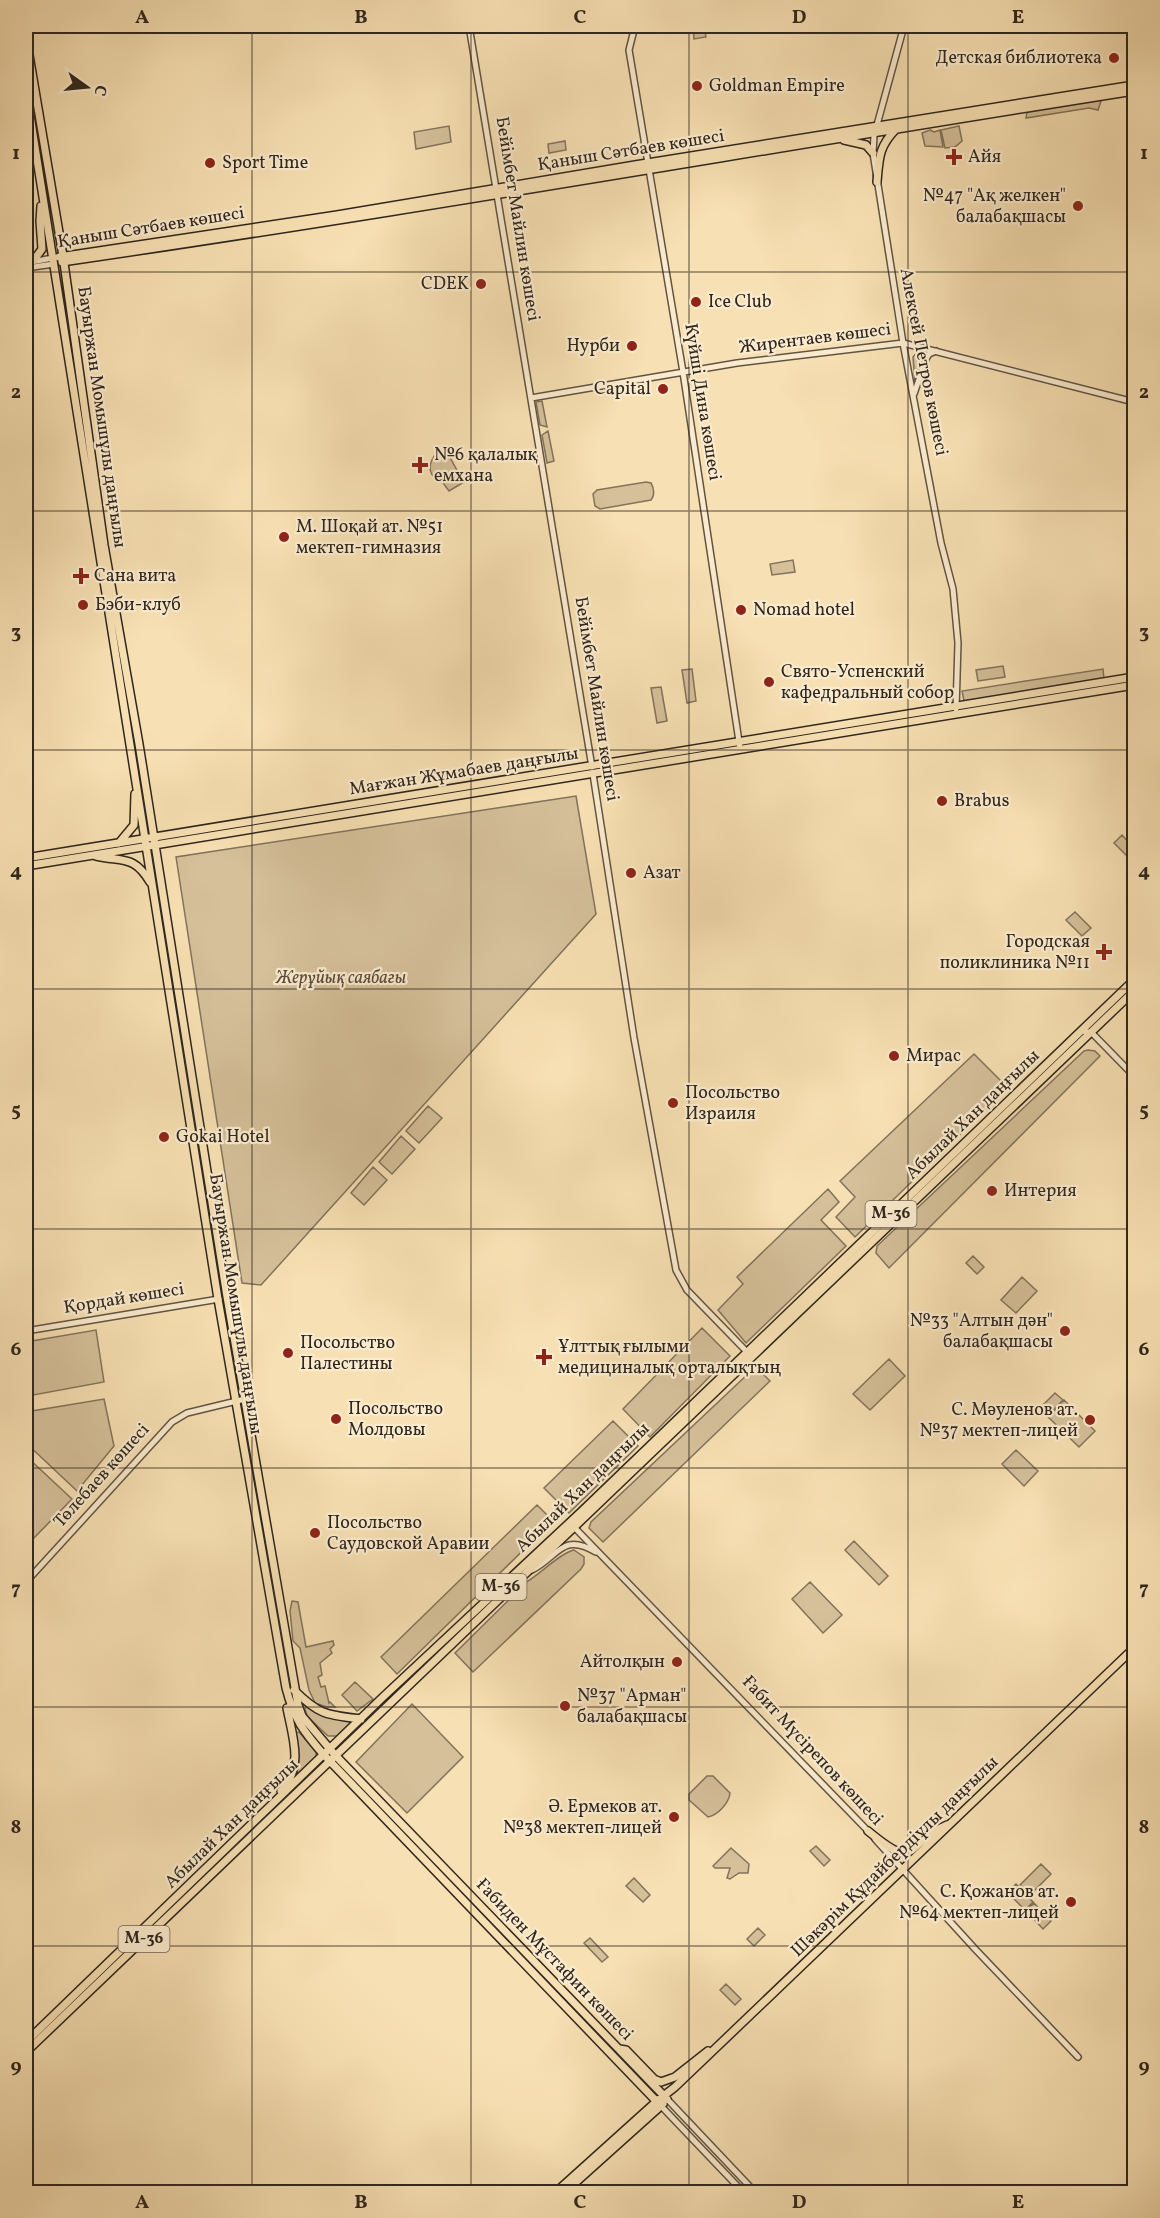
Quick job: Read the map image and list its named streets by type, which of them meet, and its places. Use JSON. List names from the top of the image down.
{
  "streets": {
    "main road": [
      "Қаныш Сәтбаев көшесі",
      "Бауыржан Момышұлы даңғылы",
      "Мағжан Жұмабаев даңғылы",
      "Абылай Хан даңғылы",
      "M-36",
      "Шәкәрім Құдайбердіұлы даңғылы",
      "Ғабиден Мұстафин көшесі"
    ],
    "street": [
      "Бейімбет Майлин көшесі",
      "Жирентаев көшесі",
      "Алексей Петров көшесі",
      "Күйші Дина көшесі",
      "Қордай көшесі",
      "Төлебаев көшесі",
      "Ғабит Мүсірепов көшесі"
    ]
  },
  "crossings": [
    ["Қаныш Сәтбаев көшесі", "Бейімбет Майлин көшесі"],
    ["Қаныш Сәтбаев көшесі", "Алексей Петров көшесі"],
    ["Қаныш Сәтбаев көшесі", "Күйші Дина көшесі"],
    ["Қаныш Сәтбаев көшесі", "Бауыржан Момышұлы даңғылы"],
    ["Бейімбет Майлин көшесі", "Жирентаев көшесі"],
    ["Бейімбет Майлин көшесі", "Мағжан Жұмабаев даңғылы"],
    ["Бейімбет Майлин көшесі", "Абылай Хан даңғылы"],
    ["Жирентаев көшесі", "Алексей Петров көшесі"],
    ["Жирентаев көшесі", "Күйші Дина көшесі"],
    ["Алексей Петров көшесі", "Мағжан Жұмабаев даңғылы"],
    ["Күйші Дина көшесі", "Мағжан Жұмабаев даңғылы"],
    ["Бауыржан Момышұлы даңғылы", "Мағжан Жұмабаев даңғылы"],
    ["Бауыржан Момышұлы даңғылы", "Абылай Хан даңғылы"],
    ["Бауыржан Момышұлы даңғылы", "Қордай көшесі"],
    ["Бауыржан Момышұлы даңғылы", "Төлебаев көшесі"],
    ["Бауыржан Момышұлы даңғылы", "Ғабиден Мұстафин көшесі"],
    ["Абылай Хан даңғылы", "Ғабит Мүсірепов көшесі"],
    ["Абылай Хан даңғылы", "Ғабиден Мұстафин көшесі"],
    ["Ғабит Мүсірепов көшесі", "Шәкәрім Құдайбердіұлы даңғылы"],
    ["Шәкәрім Құдайбердіұлы даңғылы", "Ғабиден Мұстафин көшесі"]
  ],
  "parks": ["Жерұйық саябағы"],
  "places": {
    "other": [
      "Детская библиотека",
      "Goldman Empire",
      "Sport Time",
      "№47 \"Ақ желкен\" балабақшасы",
      "CDEK",
      "Ice Club",
      "Нурби",
      "Capital",
      "М. Шоқай ат. №51 мектеп-гимназия",
      "Бэби-клуб",
      "Nomad hotel",
      "Свято-Успенский кафедральный собор",
      "Brabus",
      "Азат",
      "Мирас",
      "Посольство Израиля",
      "Gokai Hotel",
      "Интерия",
      "№33 \"Алтын дән\" балабақшасы",
      "Посольство Палестины",
      "Посольство Молдовы",
      "С. Мәуленов ат. №37 мектеп-лицей",
      "Посольство Саудовской Аравии",
      "Айтолқын",
      "№37 \"Арман\" балабақшасы",
      "Ә. Ермеков ат. №38 мектеп-лицей",
      "С. Қожанов ат. №64 мектеп-лицей"
    ],
    "health": [
      "Айя",
      "№6 қалалық емхана",
      "Сана вита",
      "Городская поликлиника №11",
      "Ұлттық ғылыми медициналық орталықтың"
    ]
  },
  "north": "right",
  "grid": {
    "columns": [
      "A",
      "B",
      "C",
      "D",
      "E"
    ],
    "rows": [
      "1",
      "2",
      "3",
      "4",
      "5",
      "6",
      "7",
      "8",
      "9"
    ]
  }
}
